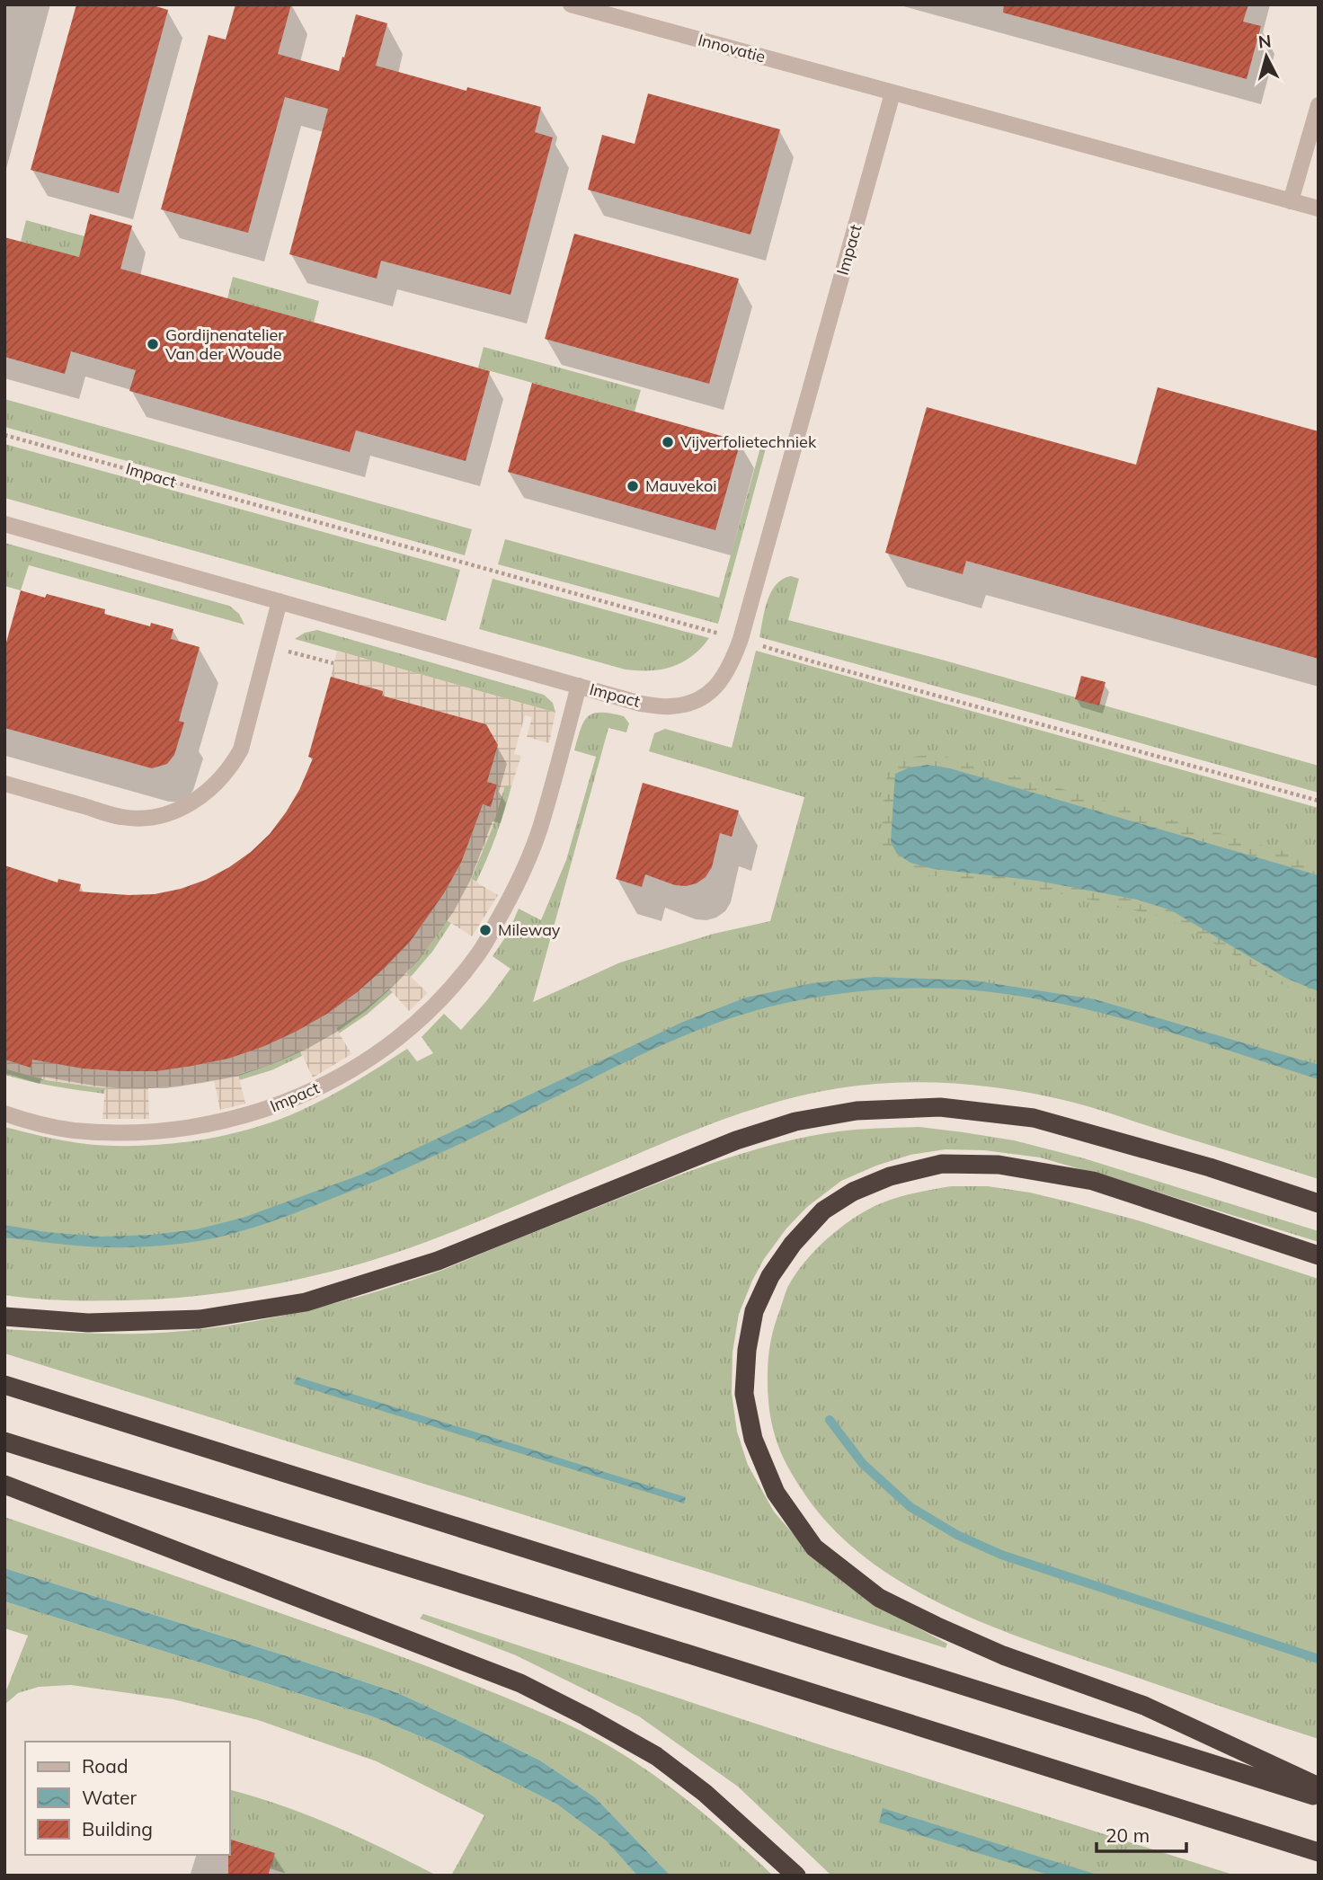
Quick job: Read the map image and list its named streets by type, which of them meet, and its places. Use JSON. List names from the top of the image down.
{
  "streets": {
    "street": ["Innovatie", "Impact"]
  },
  "crossings": [
    ["Innovatie", "Impact"]
  ],
  "places": [
    "Gordijnenatelier Van der Woude",
    "Vijverfolietechniek",
    "Mauvekoi",
    "Mileway"
  ],
  "legend": ["Road", "Water", "Building"],
  "scale_bar": "20 m",
  "north": "top"
}
